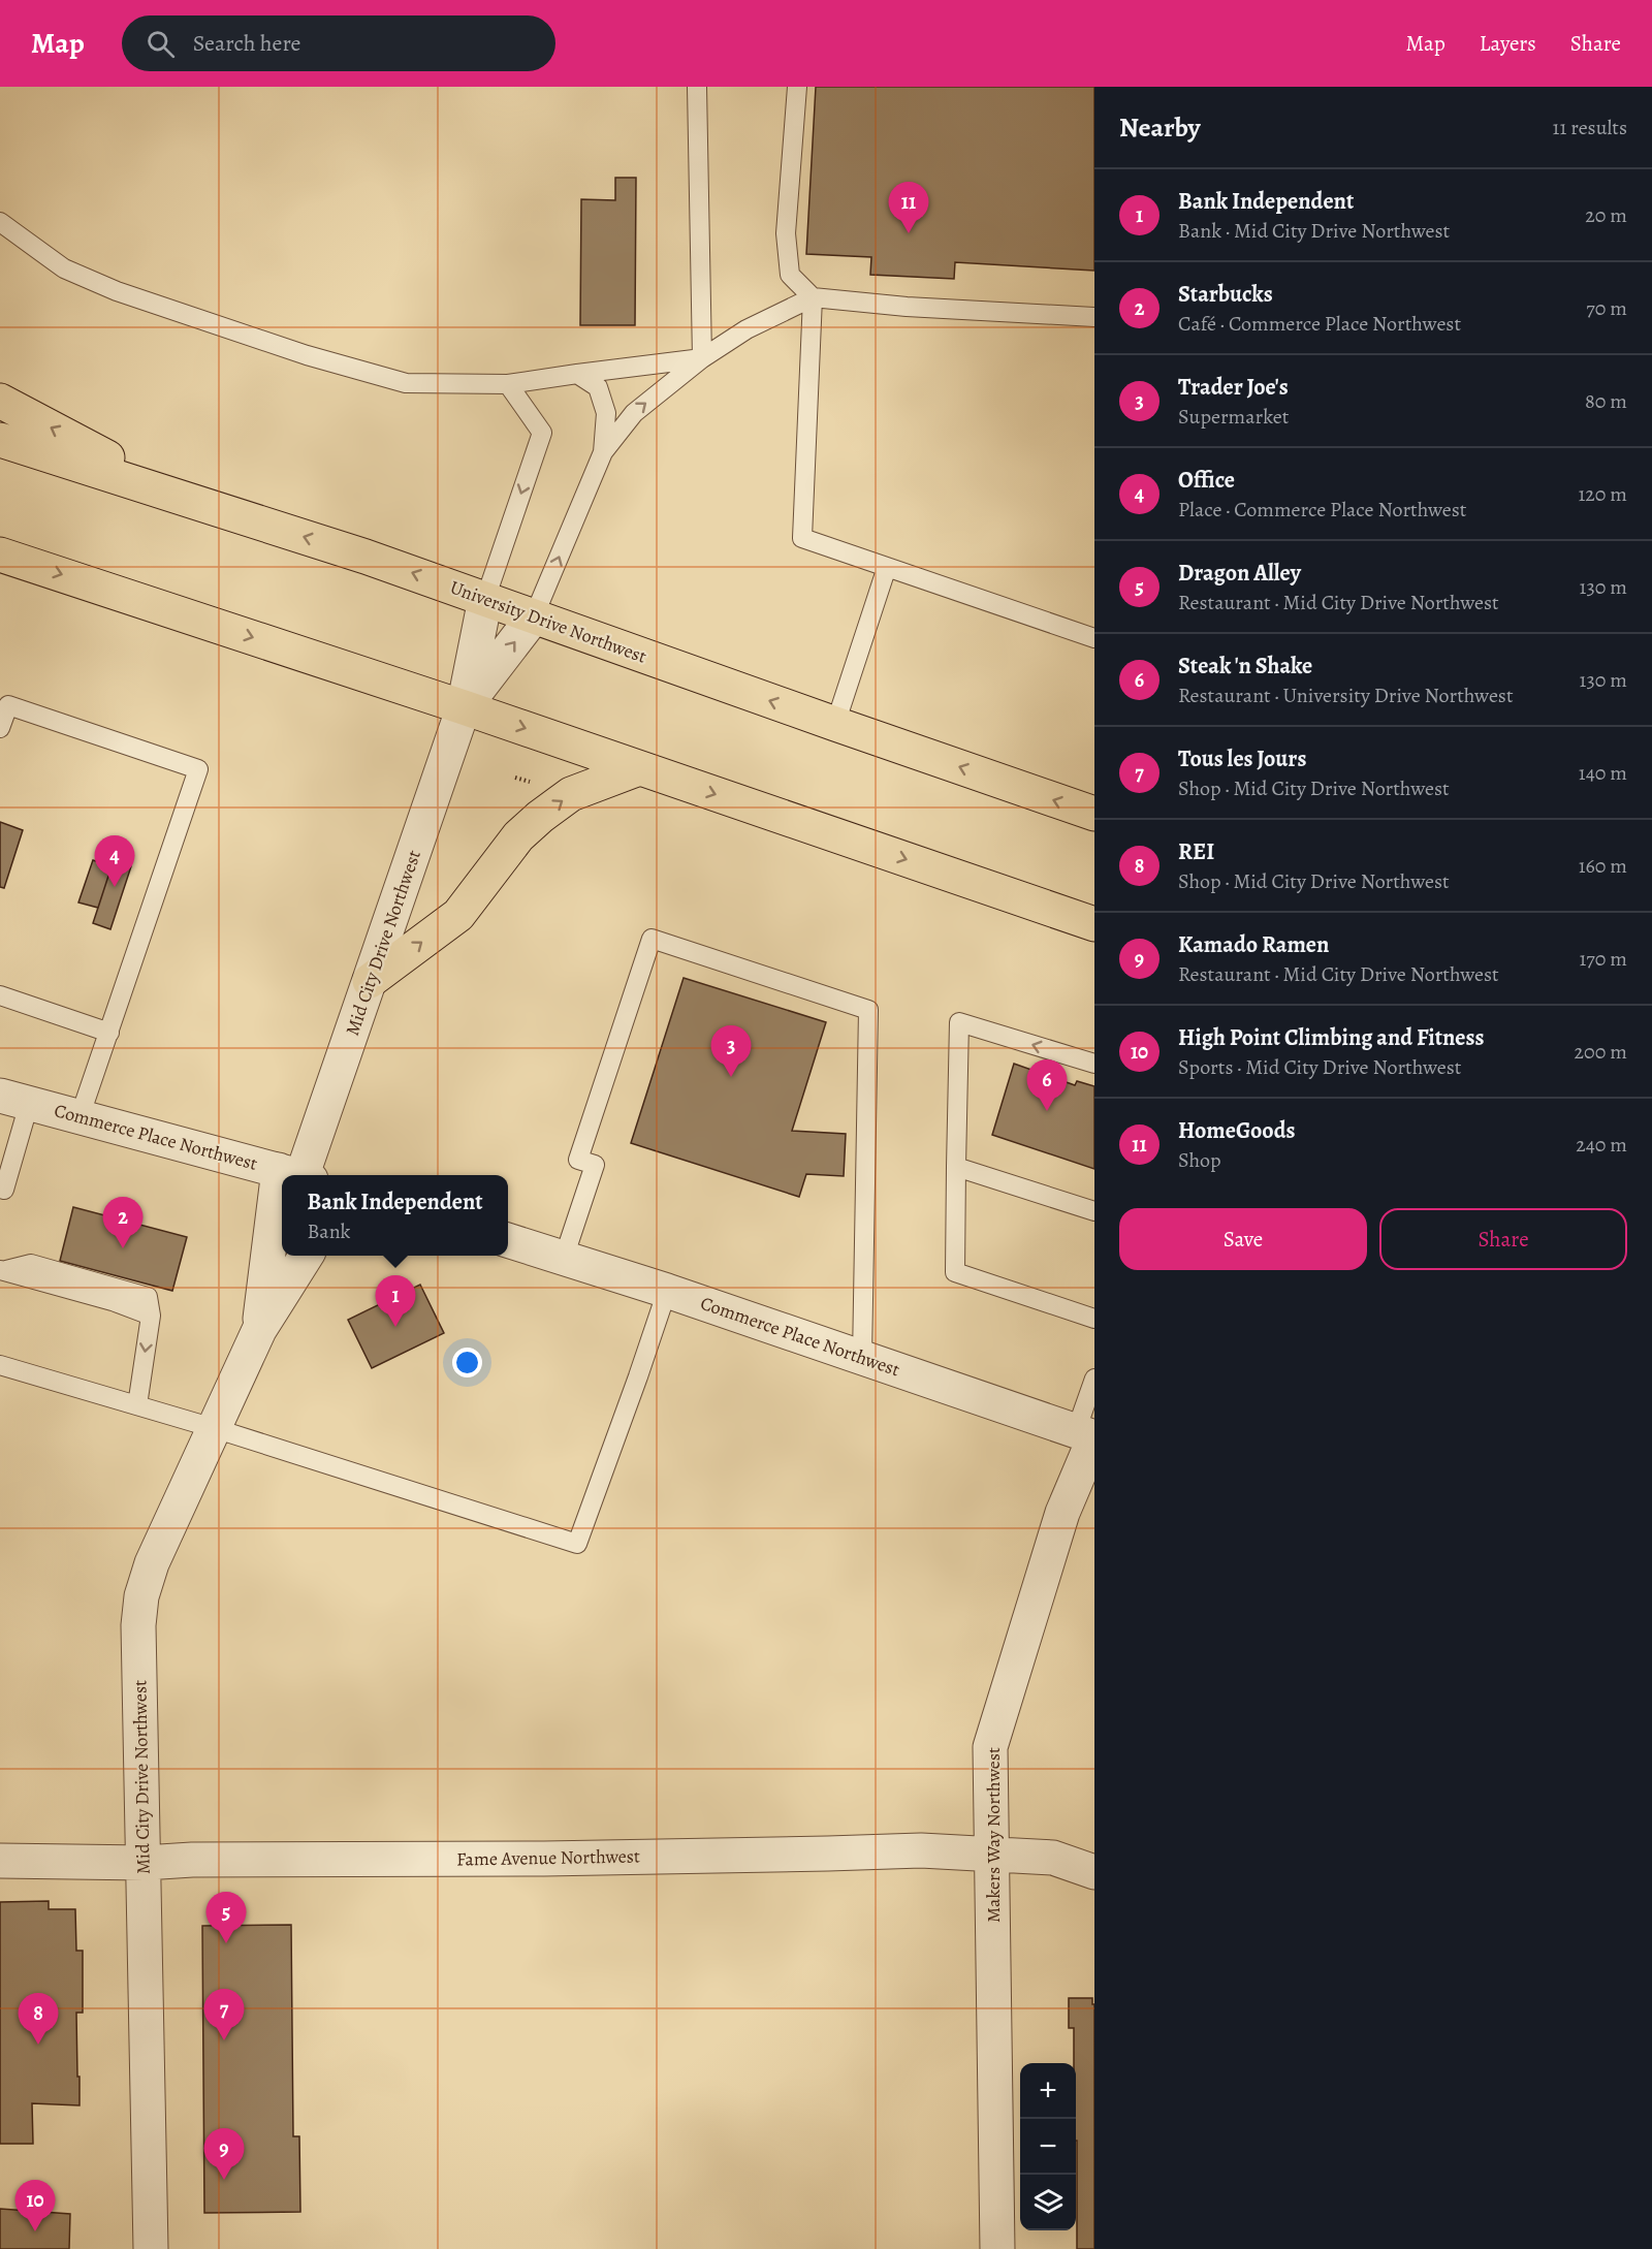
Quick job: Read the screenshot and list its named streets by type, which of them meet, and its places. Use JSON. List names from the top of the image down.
{
  "streets": {
    "highway": ["University Drive Northwest"],
    "street": [
      "Mid City Drive Northwest",
      "Commerce Place Northwest",
      "Makers Way Northwest",
      "Fame Avenue Northwest"
    ]
  },
  "crossings": [
    ["Mid City Drive Northwest", "Fame Avenue Northwest"],
    ["Commerce Place Northwest", "Makers Way Northwest"],
    ["Makers Way Northwest", "Fame Avenue Northwest"]
  ],
  "page": {
    "header": "Map",
    "search": "Search here",
    "nav": ["Map", "Layers", "Share"],
    "heading": ["Nearby", "11 results"],
    "list": [
      {
        "mark": "1",
        "name": "Bank Independent",
        "note": "Bank · Mid City Drive Northwest",
        "value": "20 m"
      },
      {
        "mark": "2",
        "name": "Starbucks",
        "note": "Café · Commerce Place Northwest",
        "value": "70 m"
      },
      {
        "mark": "3",
        "name": "Trader Joe's",
        "note": "Supermarket",
        "value": "80 m"
      },
      {
        "mark": "4",
        "name": "Office",
        "note": "Place · Commerce Place Northwest",
        "value": "120 m"
      },
      {
        "mark": "5",
        "name": "Dragon Alley",
        "note": "Restaurant · Mid City Drive Northwest",
        "value": "130 m"
      },
      {
        "mark": "6",
        "name": "Steak 'n Shake",
        "note": "Restaurant · University Drive Northwest",
        "value": "130 m"
      },
      {
        "mark": "7",
        "name": "Tous les Jours",
        "note": "Shop · Mid City Drive Northwest",
        "value": "140 m"
      },
      {
        "mark": "8",
        "name": "REI",
        "note": "Shop · Mid City Drive Northwest",
        "value": "160 m"
      },
      {
        "mark": "9",
        "name": "Kamado Ramen",
        "note": "Restaurant · Mid City Drive Northwest",
        "value": "170 m"
      },
      {
        "mark": "10",
        "name": "High Point Climbing and Fitness",
        "note": "Sports · Mid City Drive Northwest",
        "value": "200 m"
      },
      {
        "mark": "11",
        "name": "HomeGoods",
        "note": "Shop",
        "value": "240 m"
      }
    ],
    "pins": [
      "11",
      "4",
      "3",
      "6",
      "2",
      "1",
      "5",
      "7",
      "8",
      "9",
      "10"
    ],
    "popup": ["Bank Independent", "Bank"],
    "buttons": ["Save", "Share"],
    "map_buttons": ["+", "−"]
  }
}
